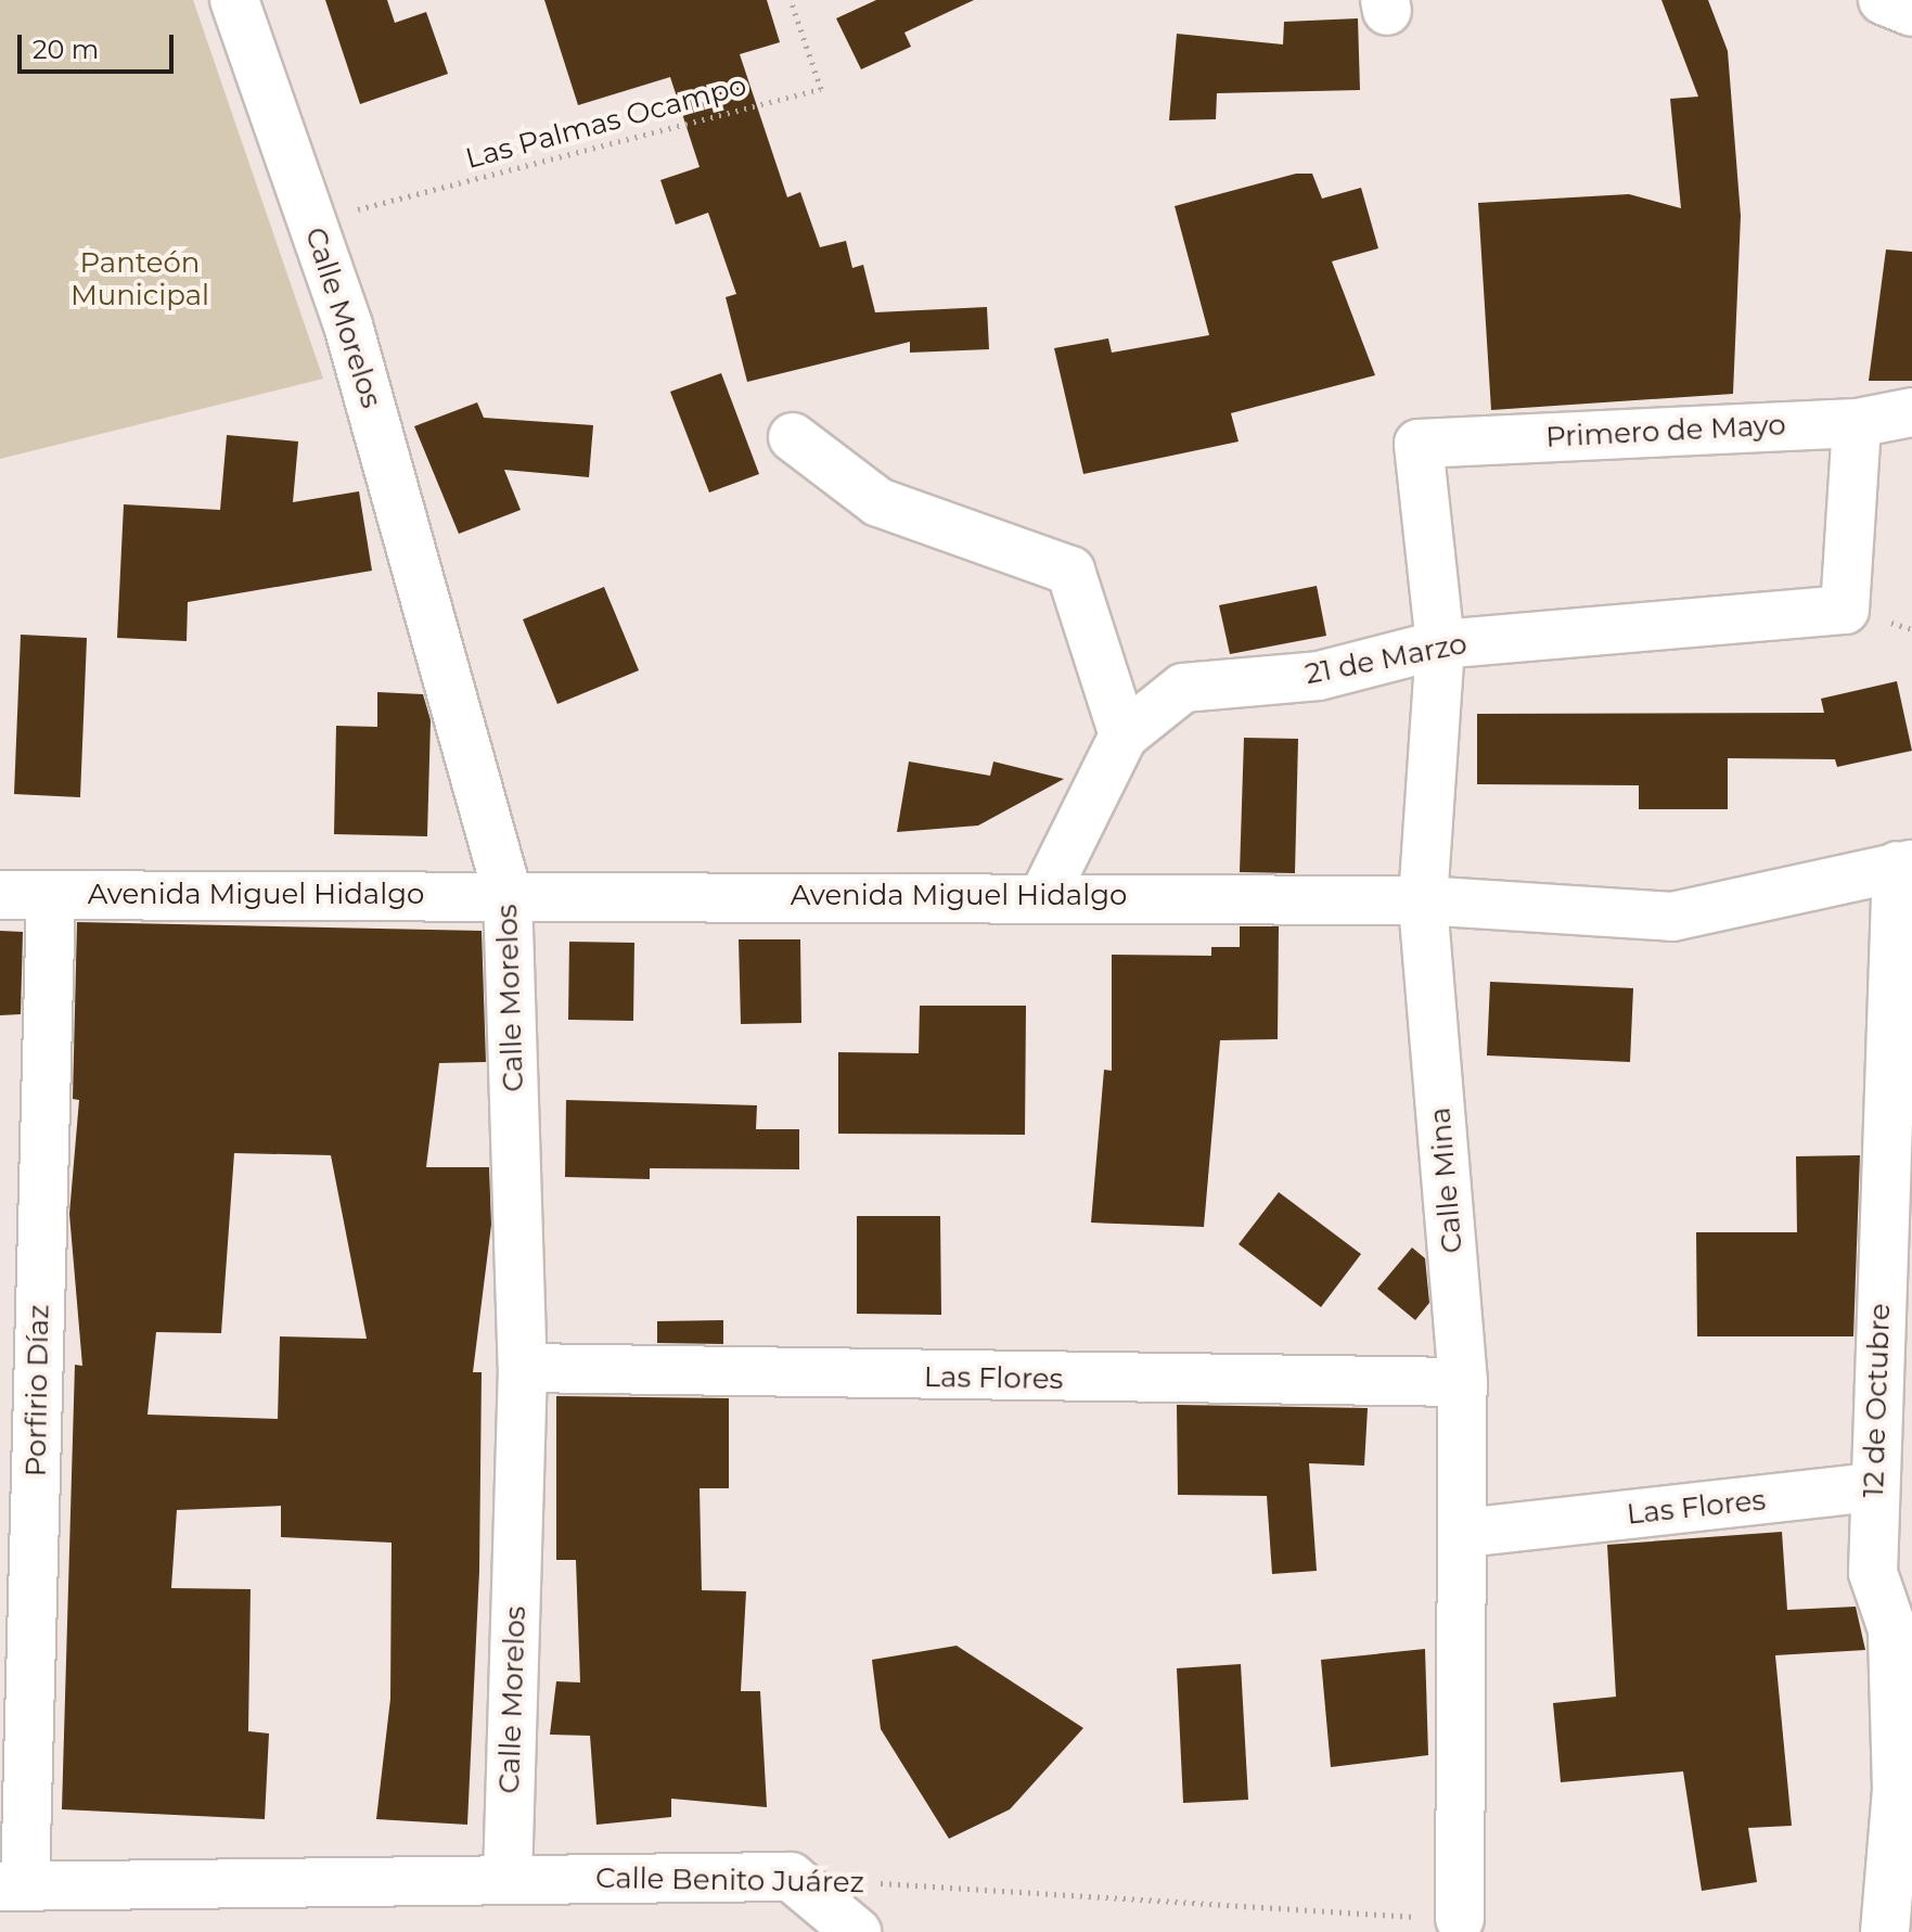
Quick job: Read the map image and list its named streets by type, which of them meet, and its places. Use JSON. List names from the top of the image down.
{
  "streets": {
    "street": [
      "Calle Morelos",
      "Primero de Mayo",
      "21 de Marzo",
      "Avenida Miguel Hidalgo",
      "Calle Mina",
      "Las Flores",
      "Porfirio Díaz",
      "12 de Octubre",
      "Calle Benito Juárez"
    ],
    "path": ["Las Palmas Ocampo"]
  },
  "crossings": [
    ["Las Palmas Ocampo", "Calle Morelos"],
    ["Calle Morelos", "Avenida Miguel Hidalgo"],
    ["Calle Morelos", "Las Flores"],
    ["Calle Morelos", "Calle Benito Juárez"],
    ["Primero de Mayo", "21 de Marzo"],
    ["Primero de Mayo", "Calle Mina"],
    ["21 de Marzo", "Avenida Miguel Hidalgo"],
    ["21 de Marzo", "Calle Mina"],
    ["Avenida Miguel Hidalgo", "Calle Mina"],
    ["Avenida Miguel Hidalgo", "Porfirio Díaz"],
    ["Avenida Miguel Hidalgo", "12 de Octubre"],
    ["Calle Mina", "Las Flores"],
    ["Calle Mina", "Calle Benito Juárez"],
    ["Las Flores", "12 de Octubre"],
    ["Porfirio Díaz", "Calle Benito Juárez"]
  ],
  "parks": ["Panteón Municipal"],
  "scale_bar": "20 m"
}
